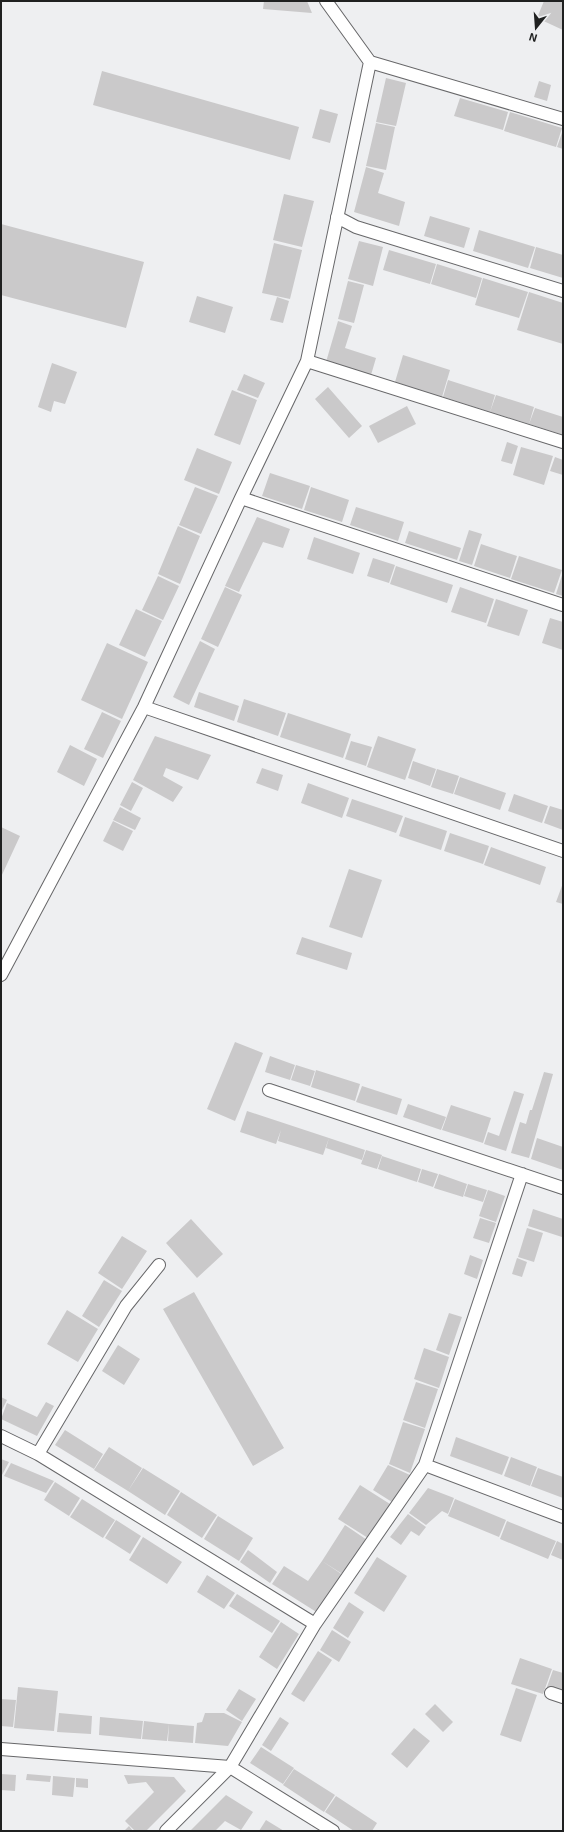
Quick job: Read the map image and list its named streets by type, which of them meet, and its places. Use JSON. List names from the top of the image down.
{
  "north": "bottom"
}
